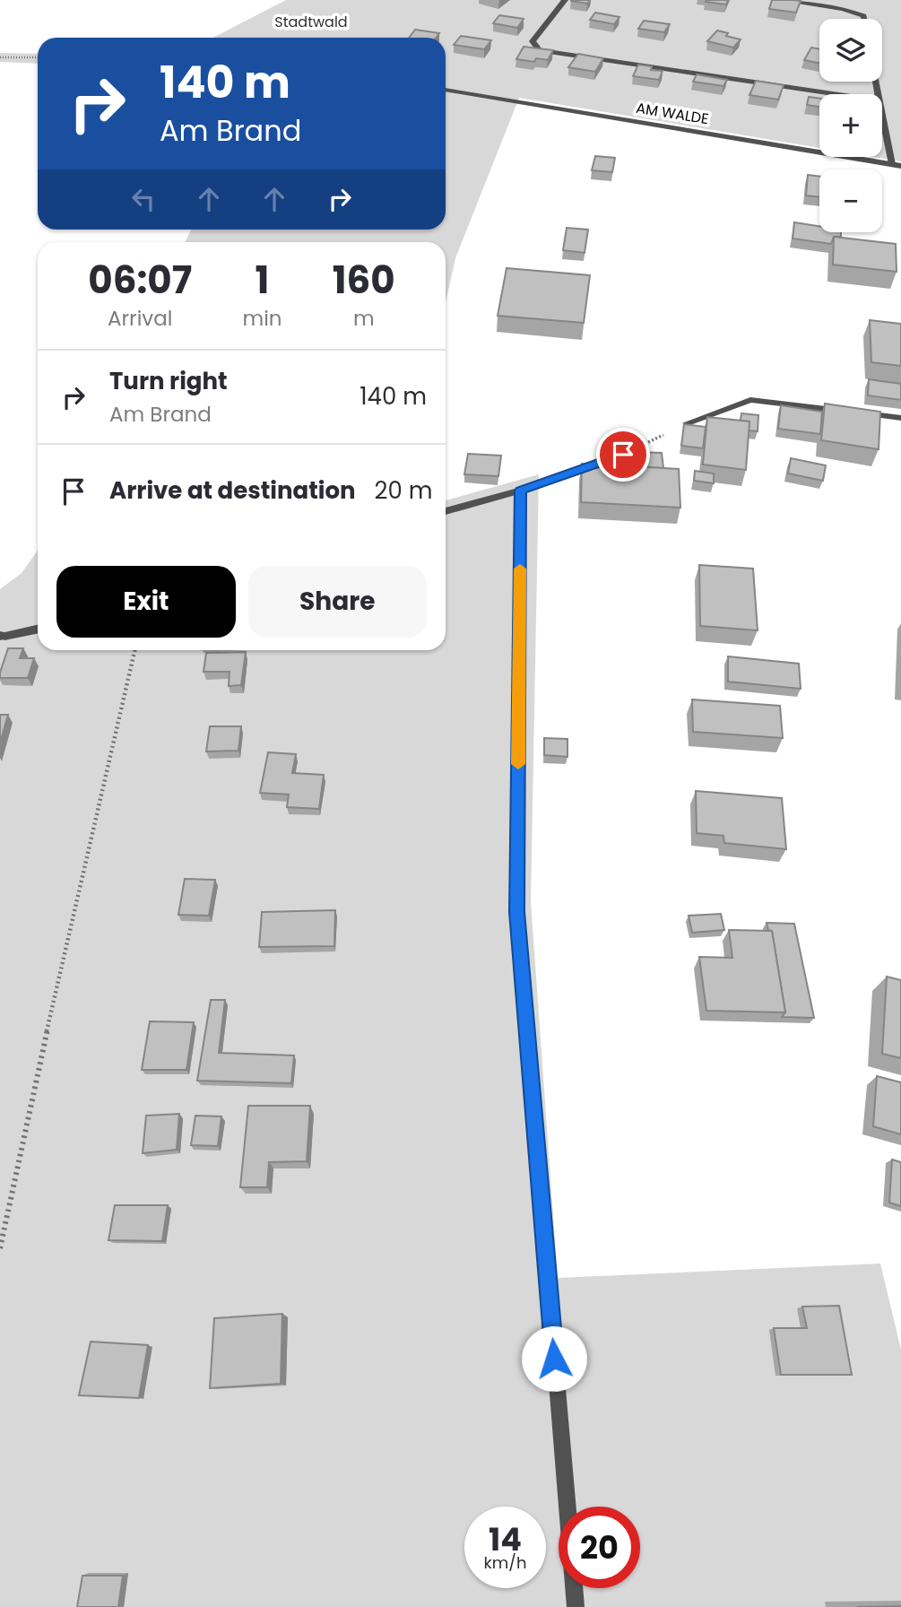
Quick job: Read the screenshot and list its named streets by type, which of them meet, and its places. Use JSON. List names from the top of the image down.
{
  "streets": {
    "street": ["AM WALDE"]
  },
  "parks": ["Stadtwald"],
  "page": {
    "map_buttons": ["+", "−"],
    "turn": ["140 m", "Am Brand"],
    "eta": [
      "06:07",
      "Arrival",
      "1",
      "min",
      "160",
      "m"
    ],
    "list": [
      {
        "name": "Turn right",
        "note": "Am Brand",
        "value": "140 m"
      },
      {
        "name": "Arrive at destination",
        "value": "20 m"
      }
    ],
    "buttons": ["Exit", "Share"],
    "speed": "14 km/h",
    "limit": "20"
  }
}
